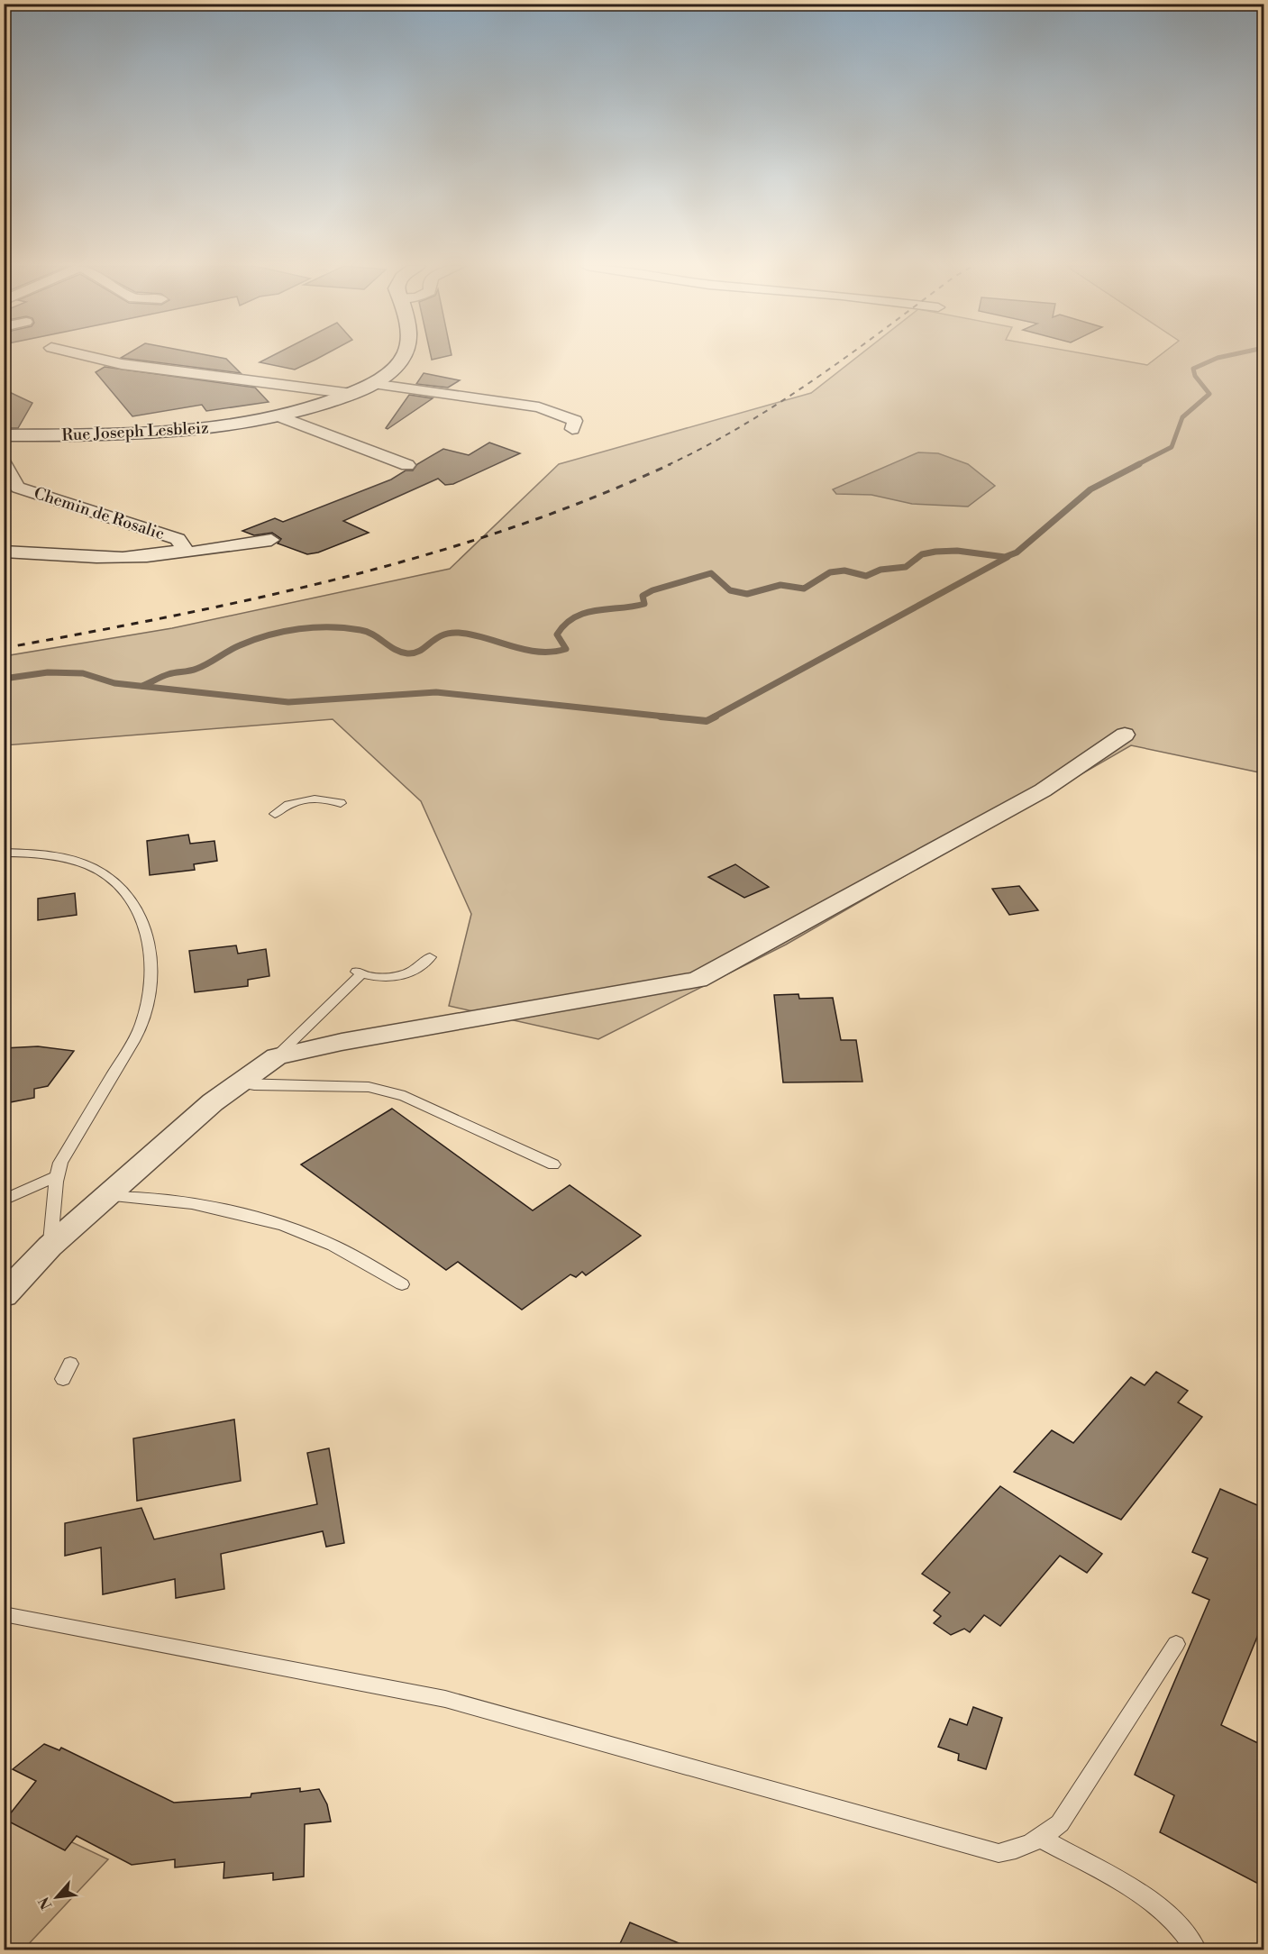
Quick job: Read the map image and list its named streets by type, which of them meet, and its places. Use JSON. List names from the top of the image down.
{
  "streets": {
    "main road": ["Rue Joseph Lesbleiz"],
    "street": ["Chemin de Rosalic"]
  },
  "north": "bottom left"
}
